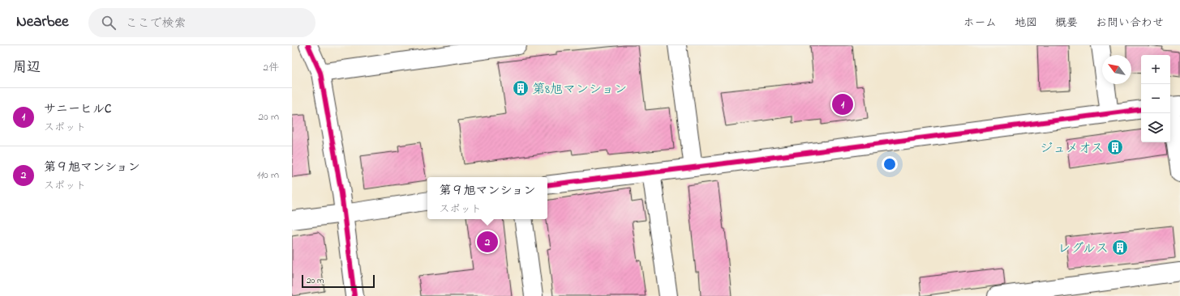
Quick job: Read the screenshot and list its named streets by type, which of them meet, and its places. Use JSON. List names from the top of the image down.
{
  "places": {
    "building": ["第8旭マンション", "ジュメオス", "レグルス"]
  },
  "scale_bar": "20 m",
  "north": "top left",
  "page": {
    "header": "Nearbee",
    "search": "ここで検索",
    "nav": [
      "ホーム",
      "地図",
      "概要",
      "お問い合わせ"
    ],
    "heading": ["周辺", "2件"],
    "map_buttons": ["+", "−"],
    "list": [
      {
        "mark": "1",
        "name": "サニーヒルC",
        "note": "スポット",
        "value": "20 m"
      },
      {
        "mark": "2",
        "name": "第９旭マンション",
        "note": "スポット",
        "value": "110 m"
      }
    ],
    "pins": ["1", "2"],
    "popup": ["第９旭マンション", "スポット"],
    "scale": "20 m"
  }
}
